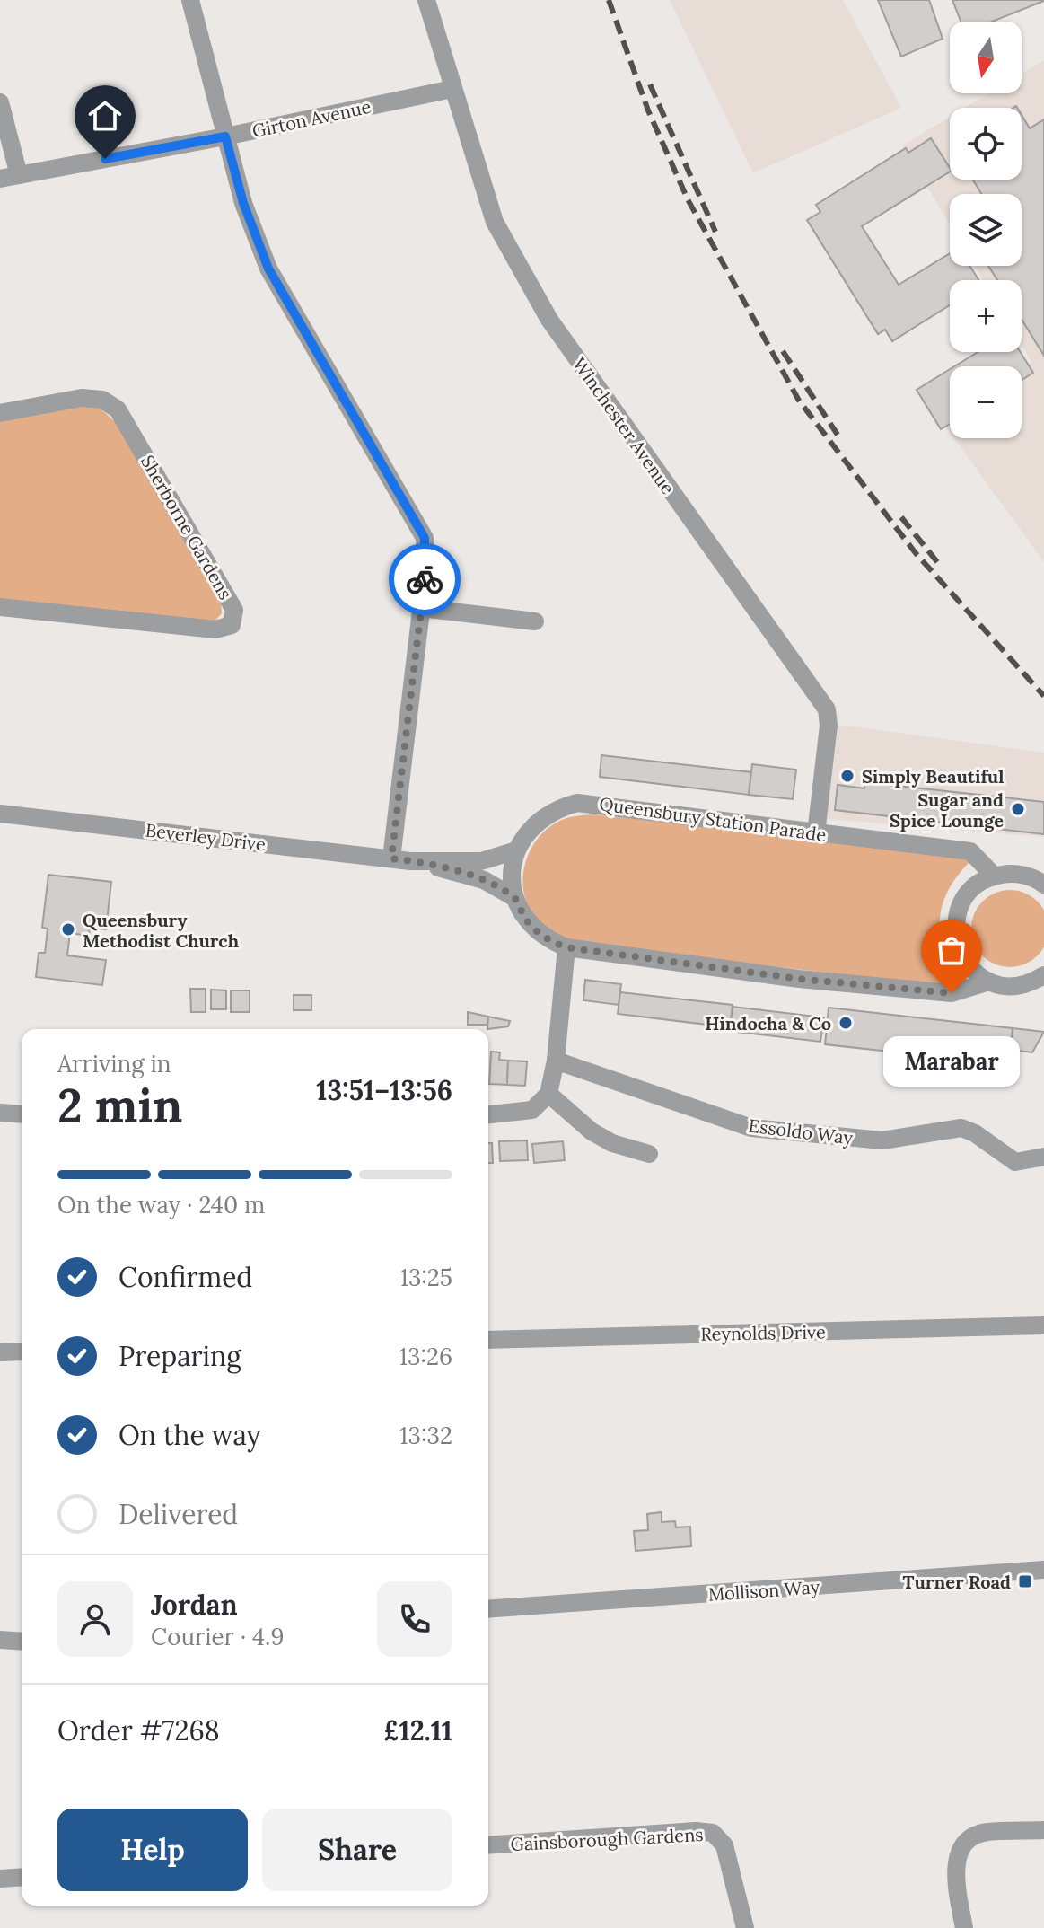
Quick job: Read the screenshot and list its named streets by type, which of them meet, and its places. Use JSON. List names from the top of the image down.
{
  "streets": {
    "street": [
      "Girton Avenue",
      "Winchester Avenue",
      "Sherborne Gardens",
      "Queensbury Station Parade",
      "Beverley Drive",
      "Essoldo Way",
      "Reynolds Drive",
      "Mollison Way",
      "Gainsborough Gardens"
    ]
  },
  "crossings": [
    ["Girton Avenue", "Winchester Avenue"],
    ["Winchester Avenue", "Queensbury Station Parade"],
    ["Queensbury Station Parade", "Beverley Drive"]
  ],
  "places": {
    "other": [
      "Simply Beautiful",
      "Sugar and Spice Lounge",
      "Queensbury Methodist Church",
      "Marabar",
      "Hindocha & Co"
    ],
    "transit": ["Turner Road"]
  },
  "north": "bottom",
  "page": {
    "map_buttons": ["+", "−"],
    "heading": ["2 min", "Arriving in", "13:51–13:56"],
    "panel": [
      "Jordan",
      "Courier · 4.9",
      "Order #7268",
      "£12.11"
    ],
    "bubble": "Marabar",
    "bar": "On the way · 240 m",
    "list": [
      ["Confirmed", "13:25"],
      ["Preparing", "13:26"],
      ["On the way", "13:32"],
      "Delivered"
    ],
    "buttons": ["Help", "Share"]
  }
}
